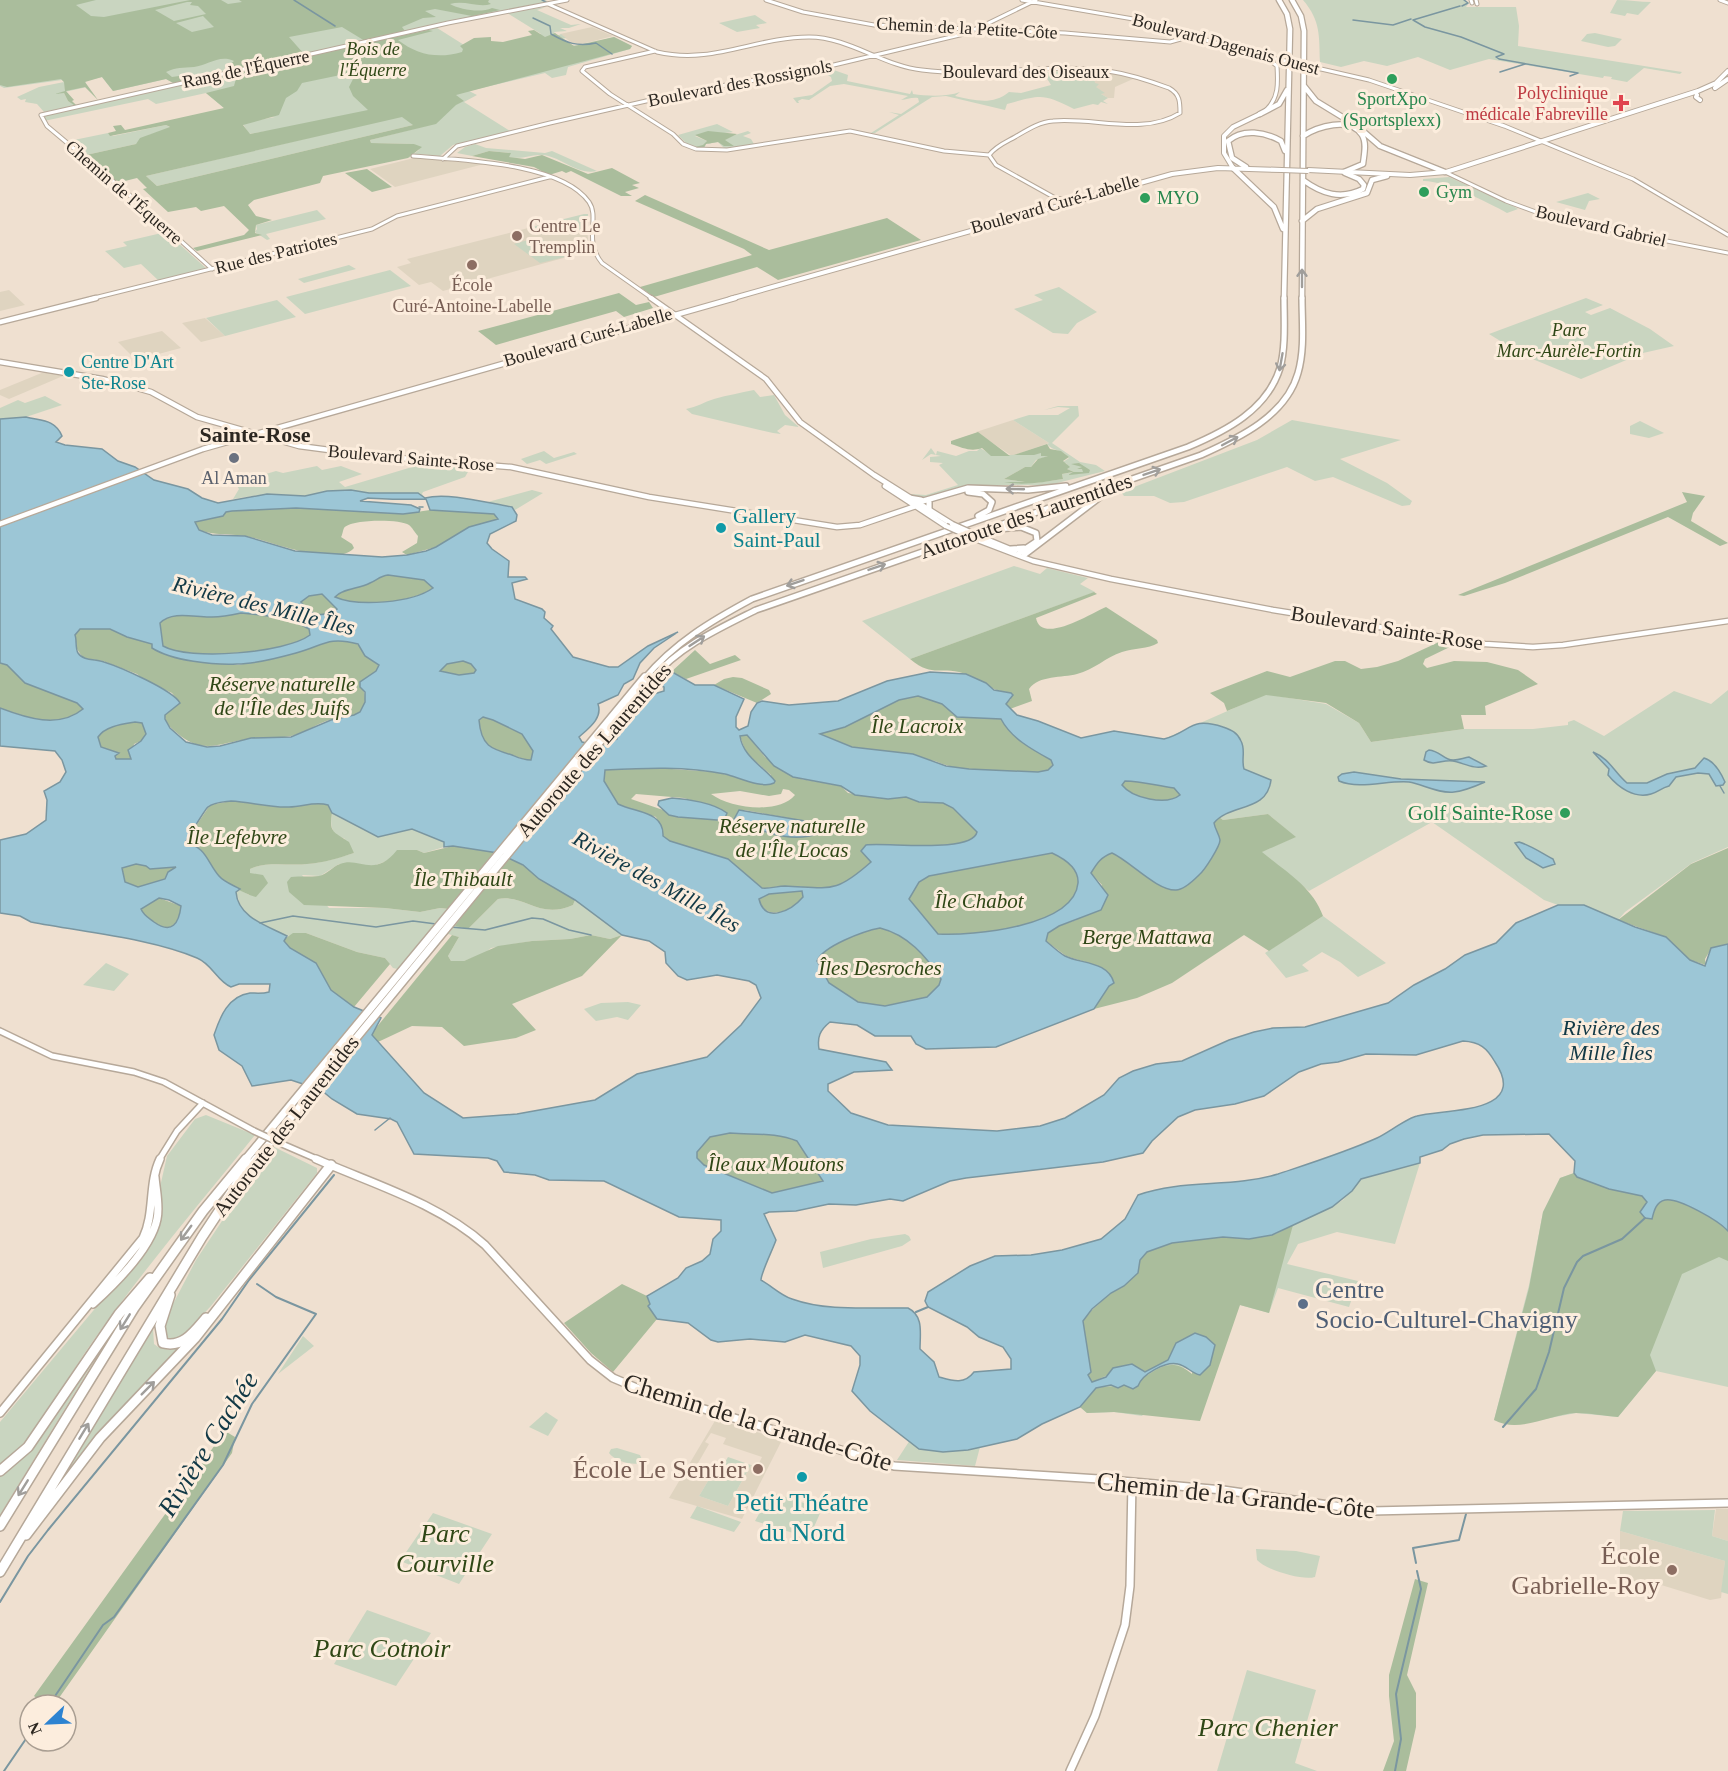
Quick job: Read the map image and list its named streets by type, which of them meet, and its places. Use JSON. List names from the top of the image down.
{
  "streets": {
    "highway": ["Autoroute des Laurentides"],
    "main road": ["Boulevard Curé-Labelle"],
    "street": [
      "Chemin de la Petite-Côte",
      "Boulevard Dagenais Ouest",
      "Rang de l'Équerre",
      "Boulevard des Oiseaux",
      "Boulevard des Rossignols",
      "Chemin de l'Équerre",
      "Boulevard Gabriel",
      "Rue des Patriotes",
      "Boulevard Sainte-Rose",
      "Chemin de la Grande-Côte"
    ]
  },
  "crossings": [
    ["Chemin de la Petite-Côte", "Boulevard Dagenais Ouest"],
    ["Chemin de la Petite-Côte", "Boulevard des Rossignols"],
    ["Boulevard Dagenais Ouest", "Boulevard des Rossignols"],
    ["Boulevard Dagenais Ouest", "Boulevard Curé-Labelle"],
    ["Rang de l'Équerre", "Boulevard des Oiseaux"],
    ["Rang de l'Équerre", "Chemin de l'Équerre"],
    ["Boulevard des Oiseaux", "Boulevard des Rossignols"],
    ["Chemin de l'Équerre", "Rue des Patriotes"],
    ["Boulevard Curé-Labelle", "Boulevard Gabriel"],
    ["Boulevard Curé-Labelle", "Boulevard Sainte-Rose"],
    ["Boulevard Sainte-Rose", "Autoroute des Laurentides"]
  ],
  "districts": ["Sainte-Rose"],
  "water": ["Rivière des Mille Îles", "Rivière Cachée"],
  "parks": [
    "Bois de l'Équerre",
    "Parc Marc-Aurèle-Fortin",
    "Réserve naturelle de l'Île des Juifs",
    "Île Lacroix",
    "Réserve naturelle de l'Île Locas",
    "Île Lefebvre",
    "Île Thibault",
    "Île Chabot",
    "Berge Mattawa",
    "Îles Desroches",
    "Île aux Moutons",
    "Parc Courville",
    "Parc Cotnoir",
    "Parc Chenier"
  ],
  "places": {
    "other": [
      "SportXpo (Sportsplexx)",
      "Gym",
      "MYO",
      "Centre Le Tremplin",
      "École Curé-Antoine-Labelle",
      "Centre D'Art Ste-Rose",
      "Al Aman",
      "Gallery Saint-Paul",
      "Golf Sainte-Rose",
      "Centre Socio-Culturel-Chavigny",
      "École Le Sentier",
      "Petit Théatre du Nord",
      "École Gabrielle-Roy"
    ],
    "health": ["Polyclinique médicale Fabreville"]
  },
  "north": "bottom left"
}
